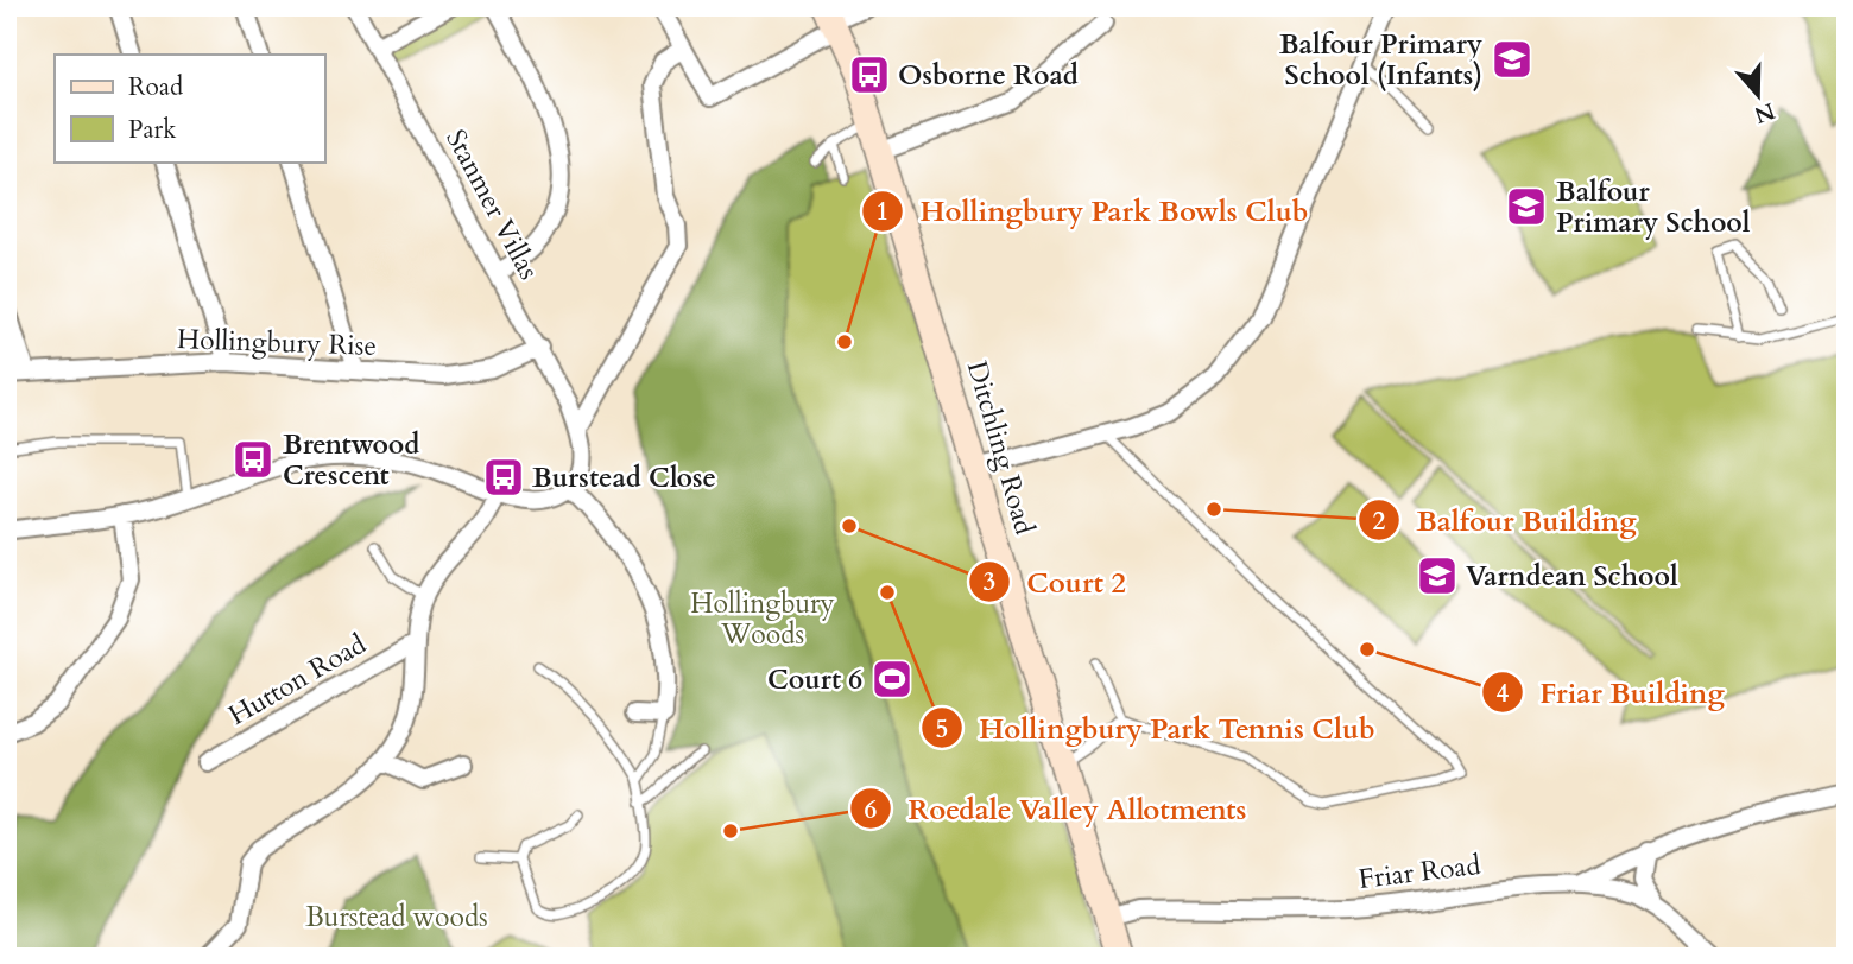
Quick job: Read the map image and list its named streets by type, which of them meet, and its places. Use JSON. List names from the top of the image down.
{
  "streets": {
    "street": [
      "Stanmer Villas",
      "Hollingbury Rise",
      "Ditchling Road",
      "Hutton Road",
      "Friar Road"
    ]
  },
  "crossings": [
    ["Stanmer Villas", "Hollingbury Rise"],
    ["Ditchling Road", "Friar Road"]
  ],
  "parks": ["Hollingbury Woods", "Burstead woods"],
  "places": {
    "school or university": ["Balfour Primary School (Infants)", "Balfour Primary School", "Varndean School"],
    "bus stop": ["Osborne Road", "Brentwood Crescent", "Burstead Close"],
    "other": [
      "Hollingbury Park Bowls Club",
      "Balfour Building",
      "Court 2",
      "Hollingbury Park Tennis Club",
      "Friar Building",
      "Roedale Valley Allotments"
    ],
    "sports": ["Court 6"]
  },
  "legend": ["Road", "Park"],
  "north": "bottom"
}
